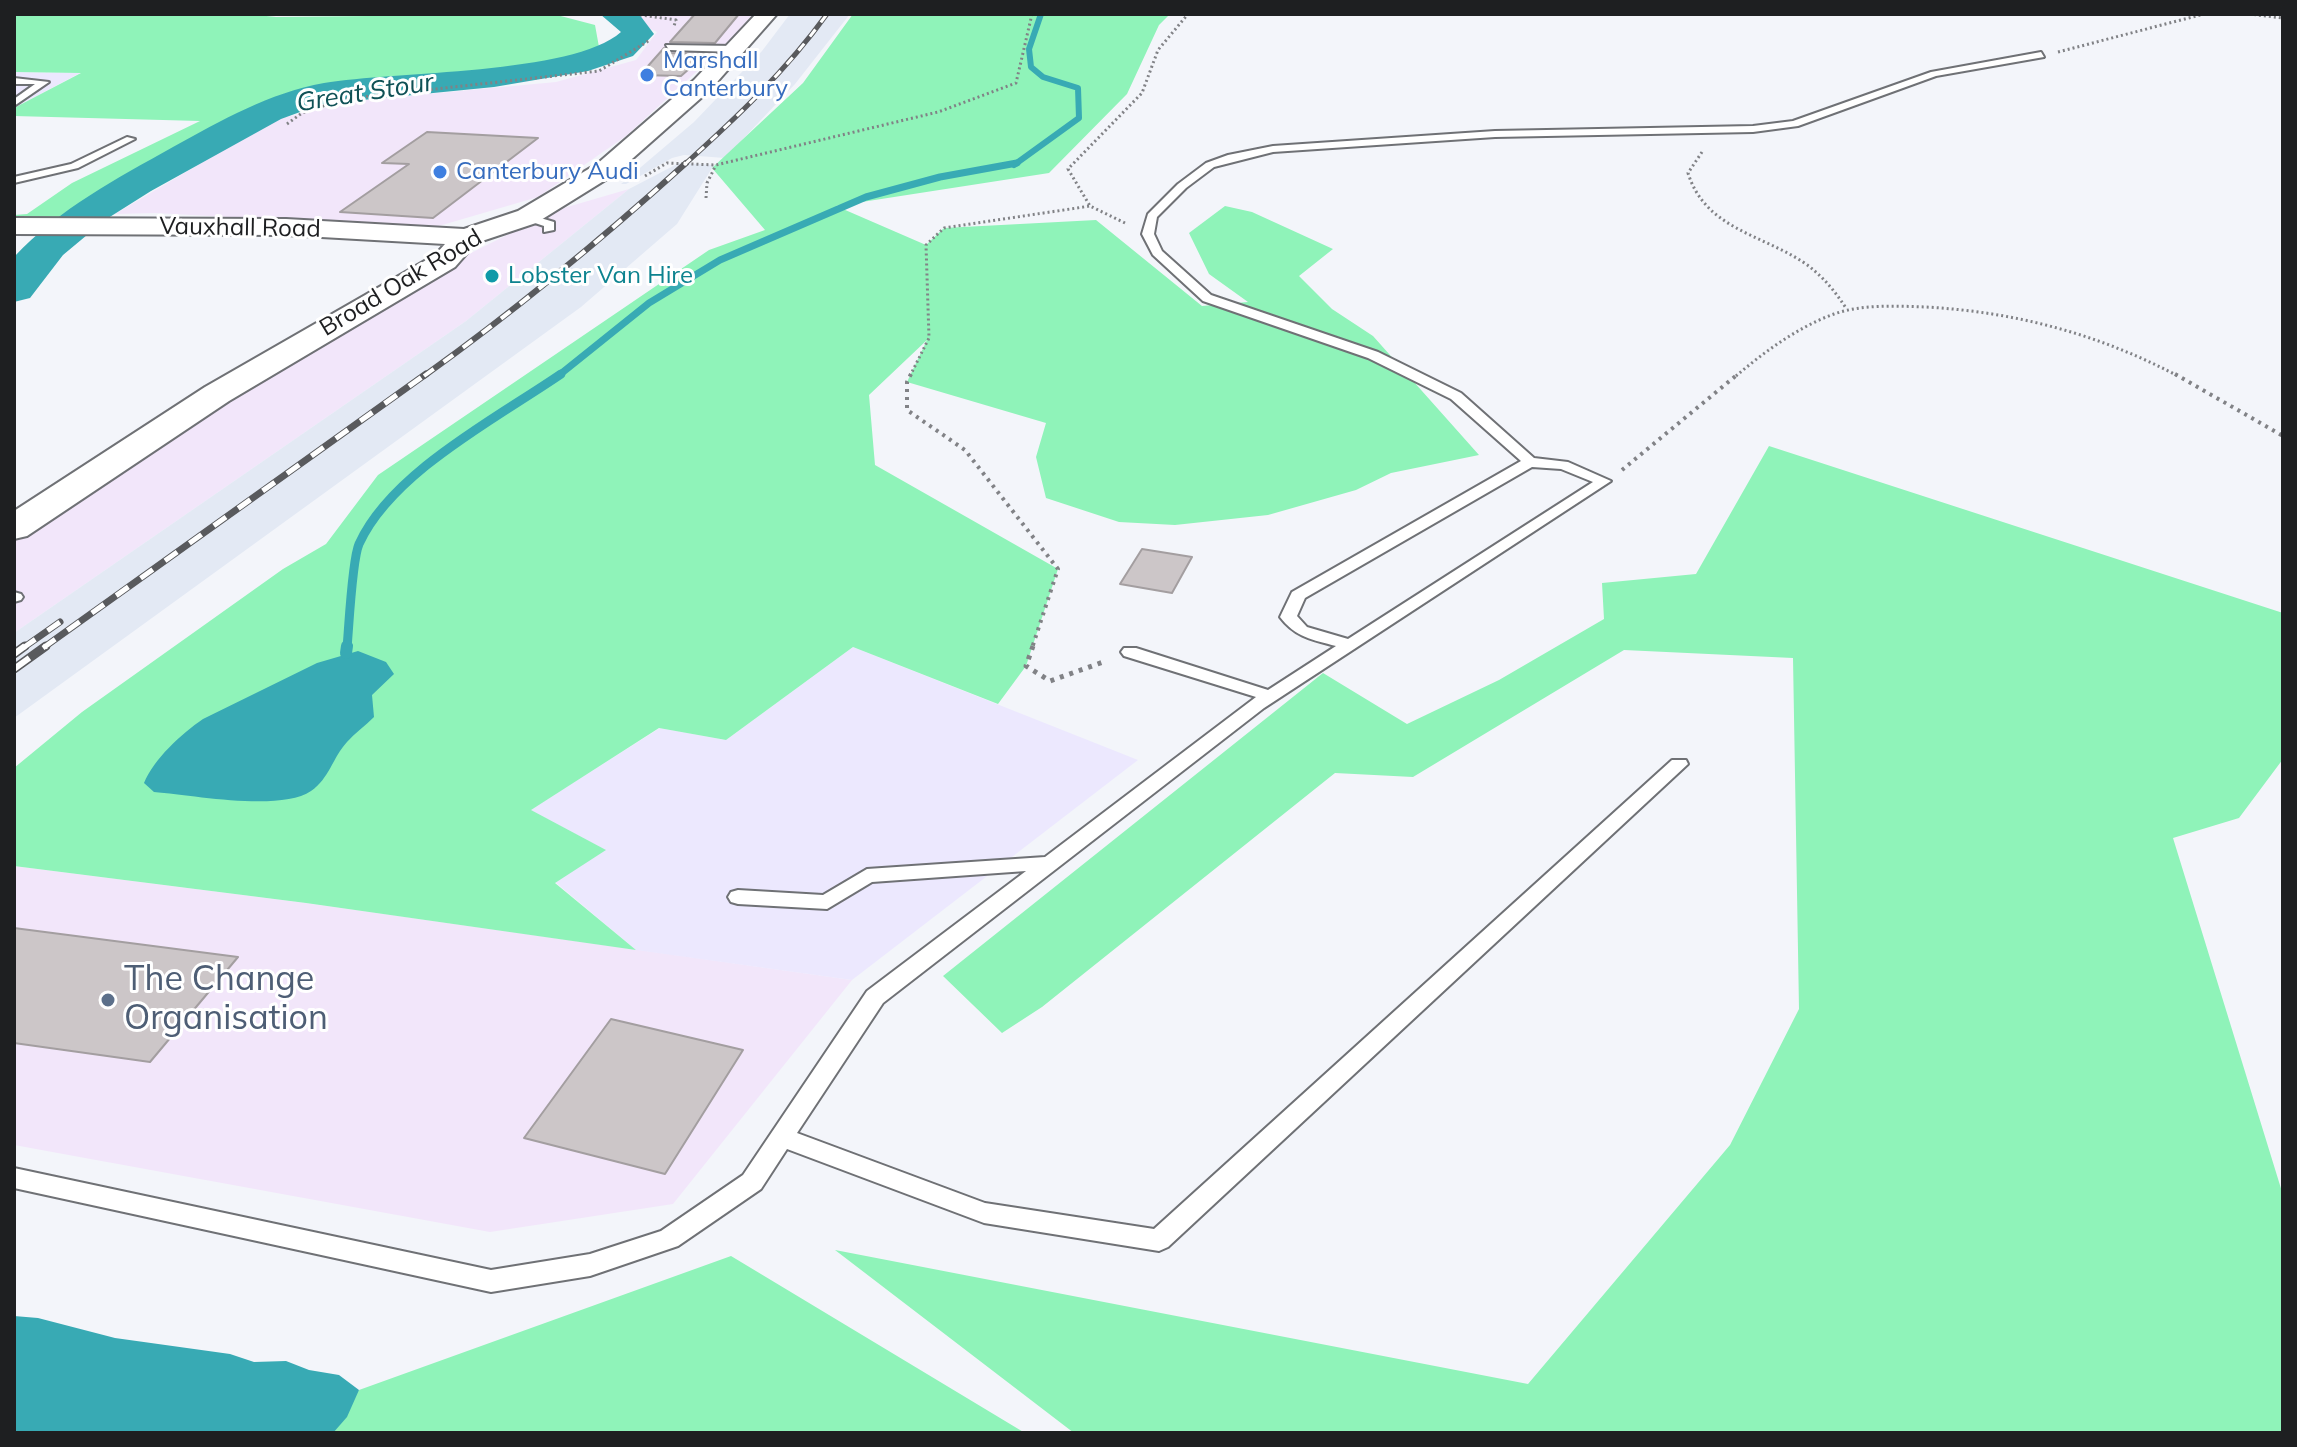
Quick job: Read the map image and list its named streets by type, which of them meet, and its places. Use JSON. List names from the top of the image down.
{
  "streets": {
    "street": ["Vauxhall Road", "Broad Oak Road"]
  },
  "crossings": [
    ["Vauxhall Road", "Broad Oak Road"]
  ],
  "water": ["Great Stour"],
  "places": [
    "Marshall Canterbury",
    "Canterbury Audi",
    "Lobster Van Hire",
    "The Change Organisation"
  ]
}
